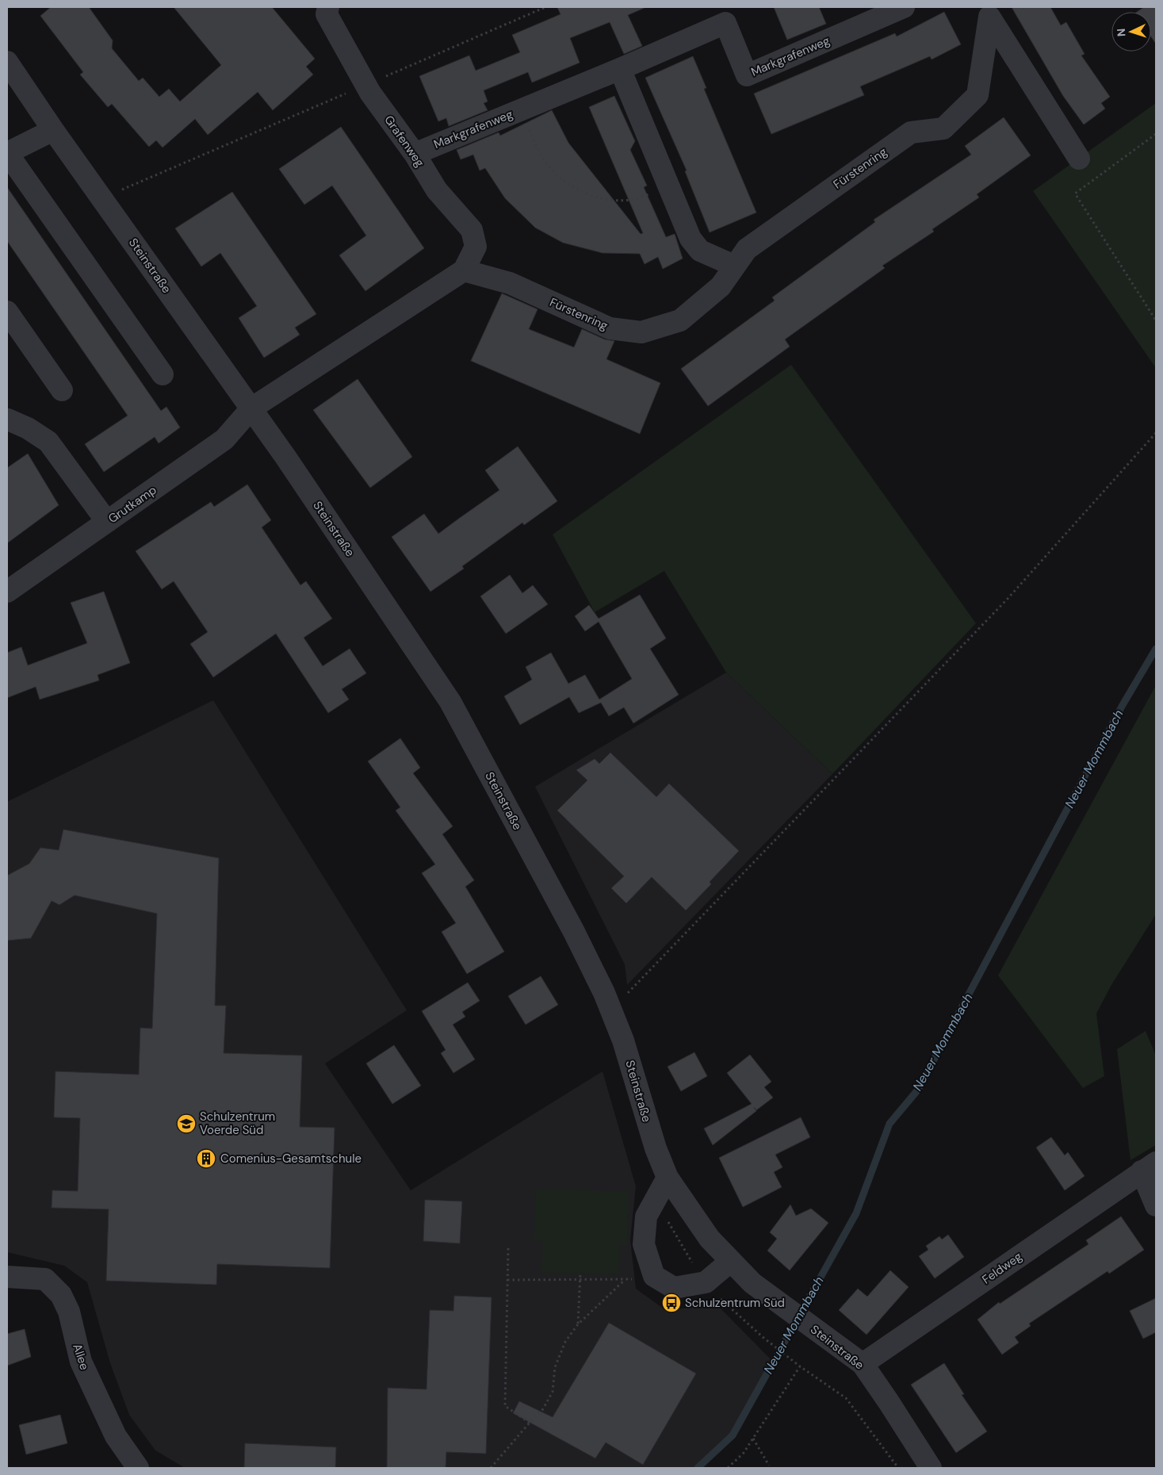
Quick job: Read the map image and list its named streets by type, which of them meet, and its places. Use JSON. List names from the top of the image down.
{
  "streets": {
    "street": [
      "Markgrafenweg",
      "Grafenweg",
      "Fürstenring",
      "Steinstraße",
      "Grutkamp",
      "Feldweg",
      "Allee"
    ]
  },
  "crossings": [
    ["Markgrafenweg", "Grafenweg"],
    ["Grafenweg", "Fürstenring"],
    ["Steinstraße", "Grutkamp"],
    ["Steinstraße", "Feldweg"]
  ],
  "water": ["Neuer Mommbach"],
  "places": {
    "school or university": ["Schulzentrum Voerde Süd"],
    "building": ["Comenius-Gesamtschule"],
    "bus stop": ["Schulzentrum Süd"]
  },
  "north": "left"
}
